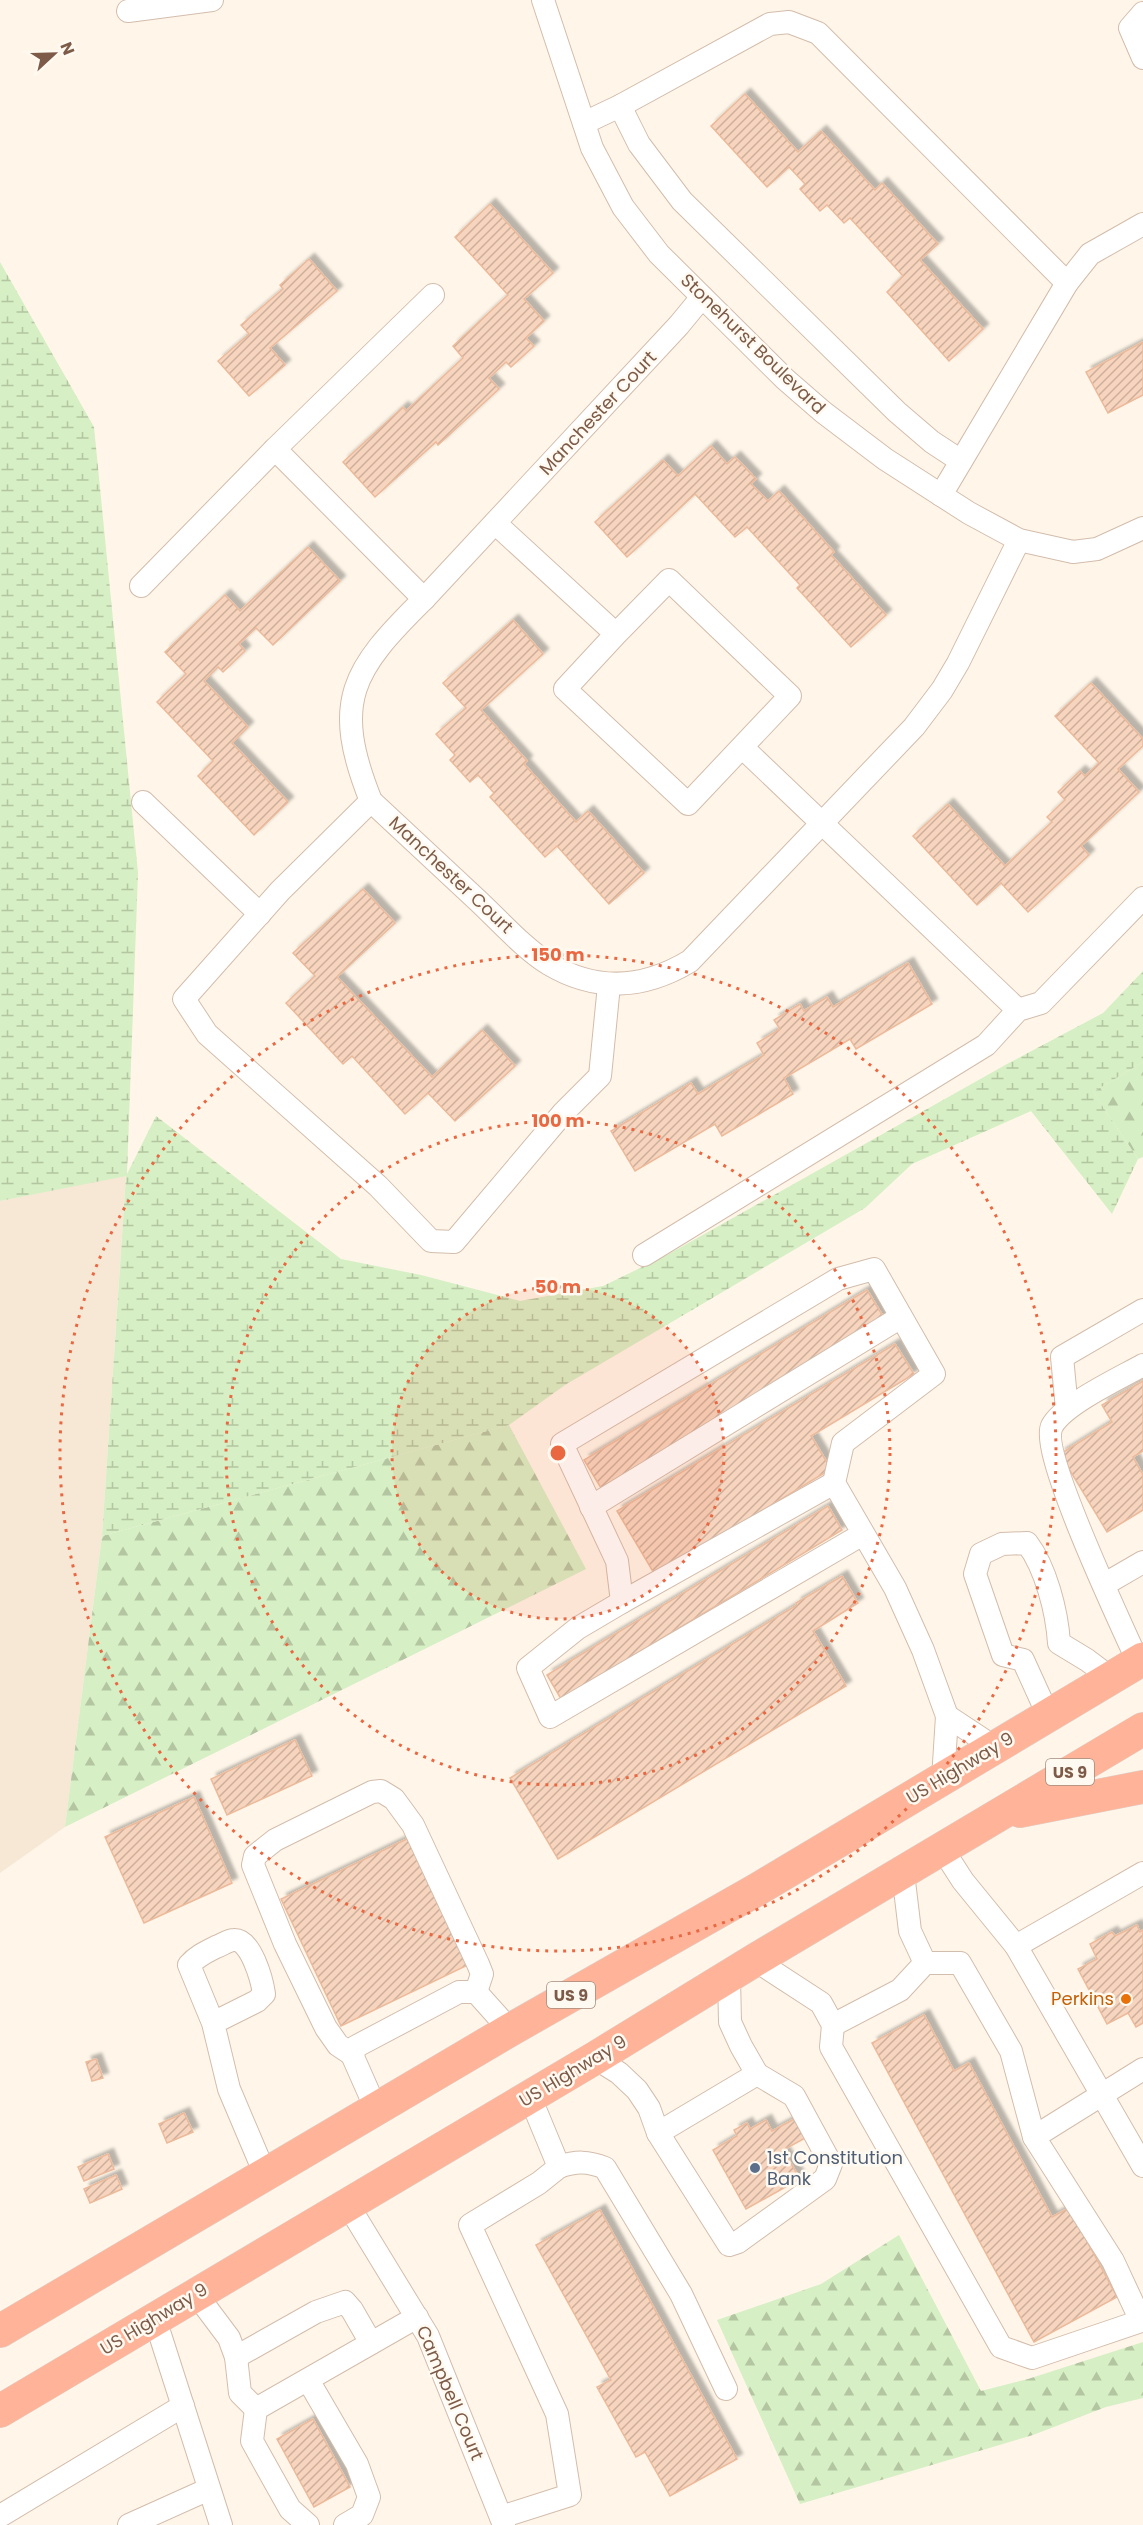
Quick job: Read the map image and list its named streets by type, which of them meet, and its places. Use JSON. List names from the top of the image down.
{
  "streets": {
    "highway": ["US Highway 9", "US 9"],
    "street": ["Stonehurst Boulevard", "Manchester Court", "Campbell Court"]
  },
  "crossings": [
    ["Stonehurst Boulevard", "Manchester Court"],
    ["US Highway 9", "Campbell Court"]
  ],
  "places": ["Perkins", "1st Constitution Bank"],
  "north": "right",
  "rings": ["150 m", "100 m", "50 m"]
}
